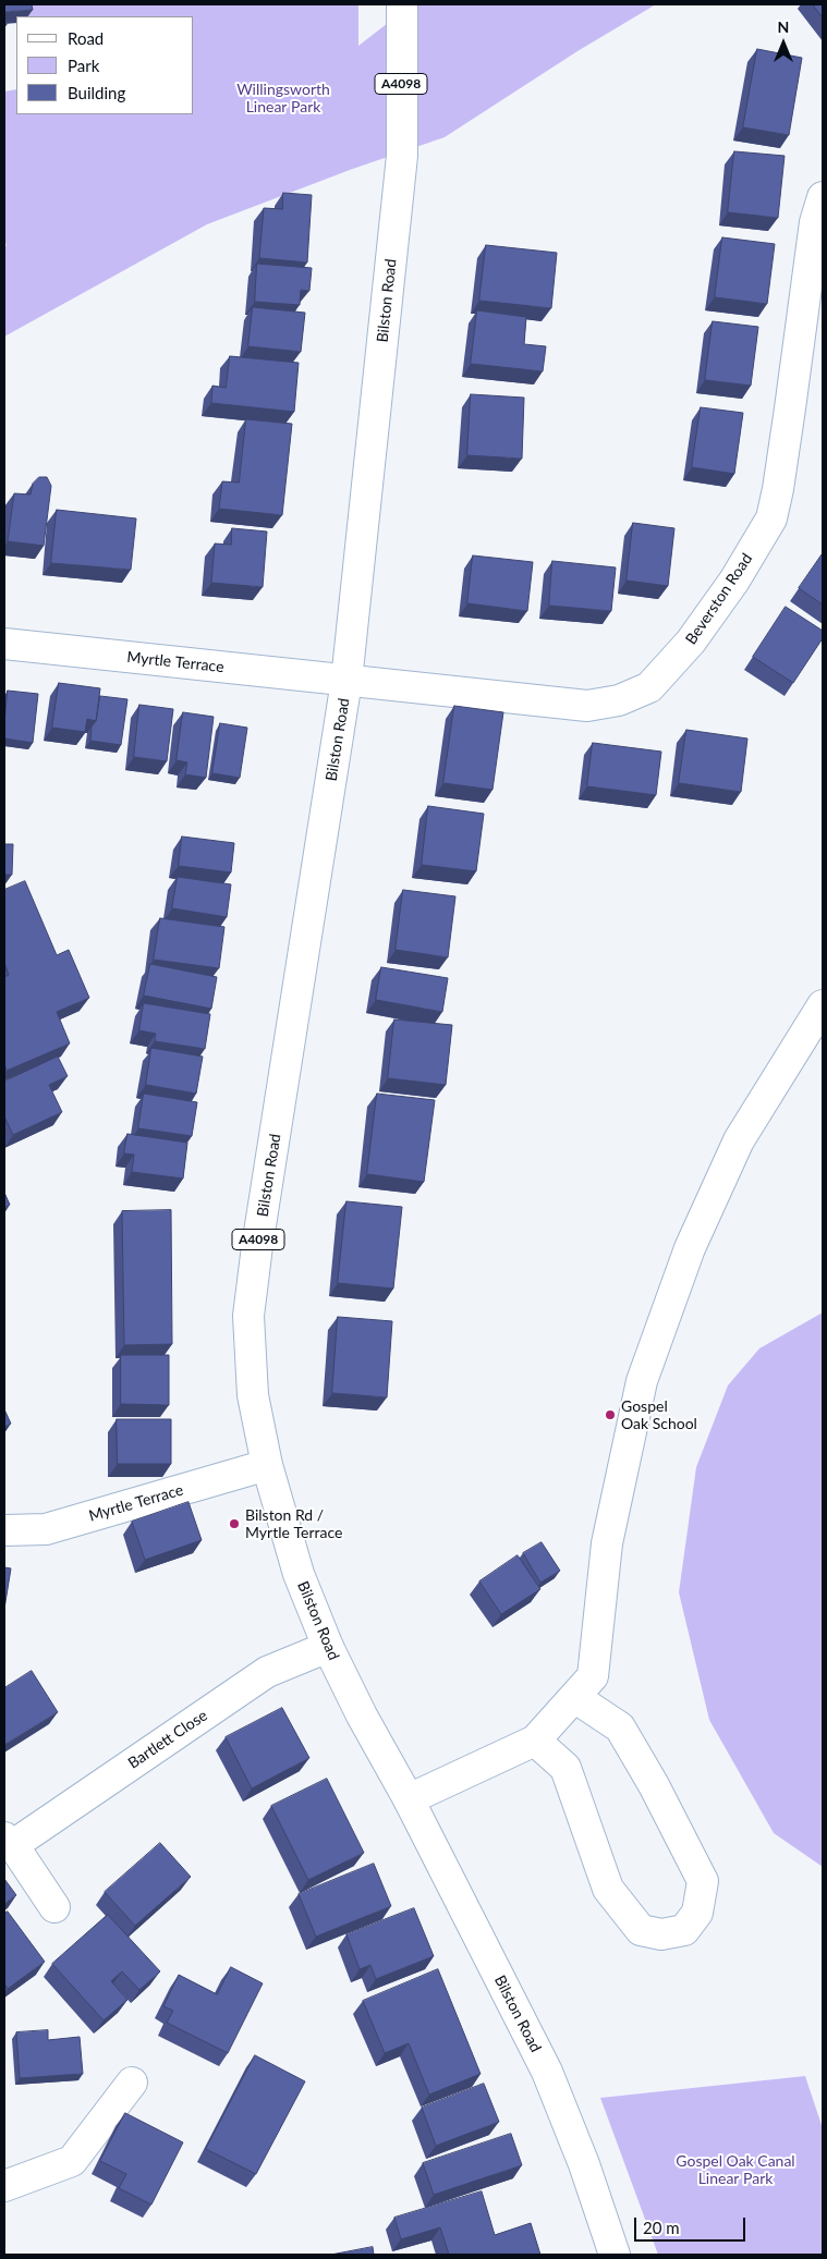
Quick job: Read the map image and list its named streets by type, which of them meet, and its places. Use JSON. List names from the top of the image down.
{
  "streets": {
    "main road": [
      "A4098",
      "Bilston Road",
      "Beverston Road",
      "Myrtle Terrace",
      "Bartlett Close"
    ]
  },
  "crossings": [
    ["Bilston Road", "Beverston Road"],
    ["Bilston Road", "Myrtle Terrace"],
    ["Bilston Road", "Bartlett Close"],
    ["Beverston Road", "Myrtle Terrace"]
  ],
  "parks": ["Willingsworth Linear Park", "Gospel Oak Canal Linear Park"],
  "places": ["Gospel Oak School", "Bilston Rd / Myrtle Terrace"],
  "legend": ["Road", "Park", "Building"],
  "scale_bar": "20 m",
  "north": "top"
}
